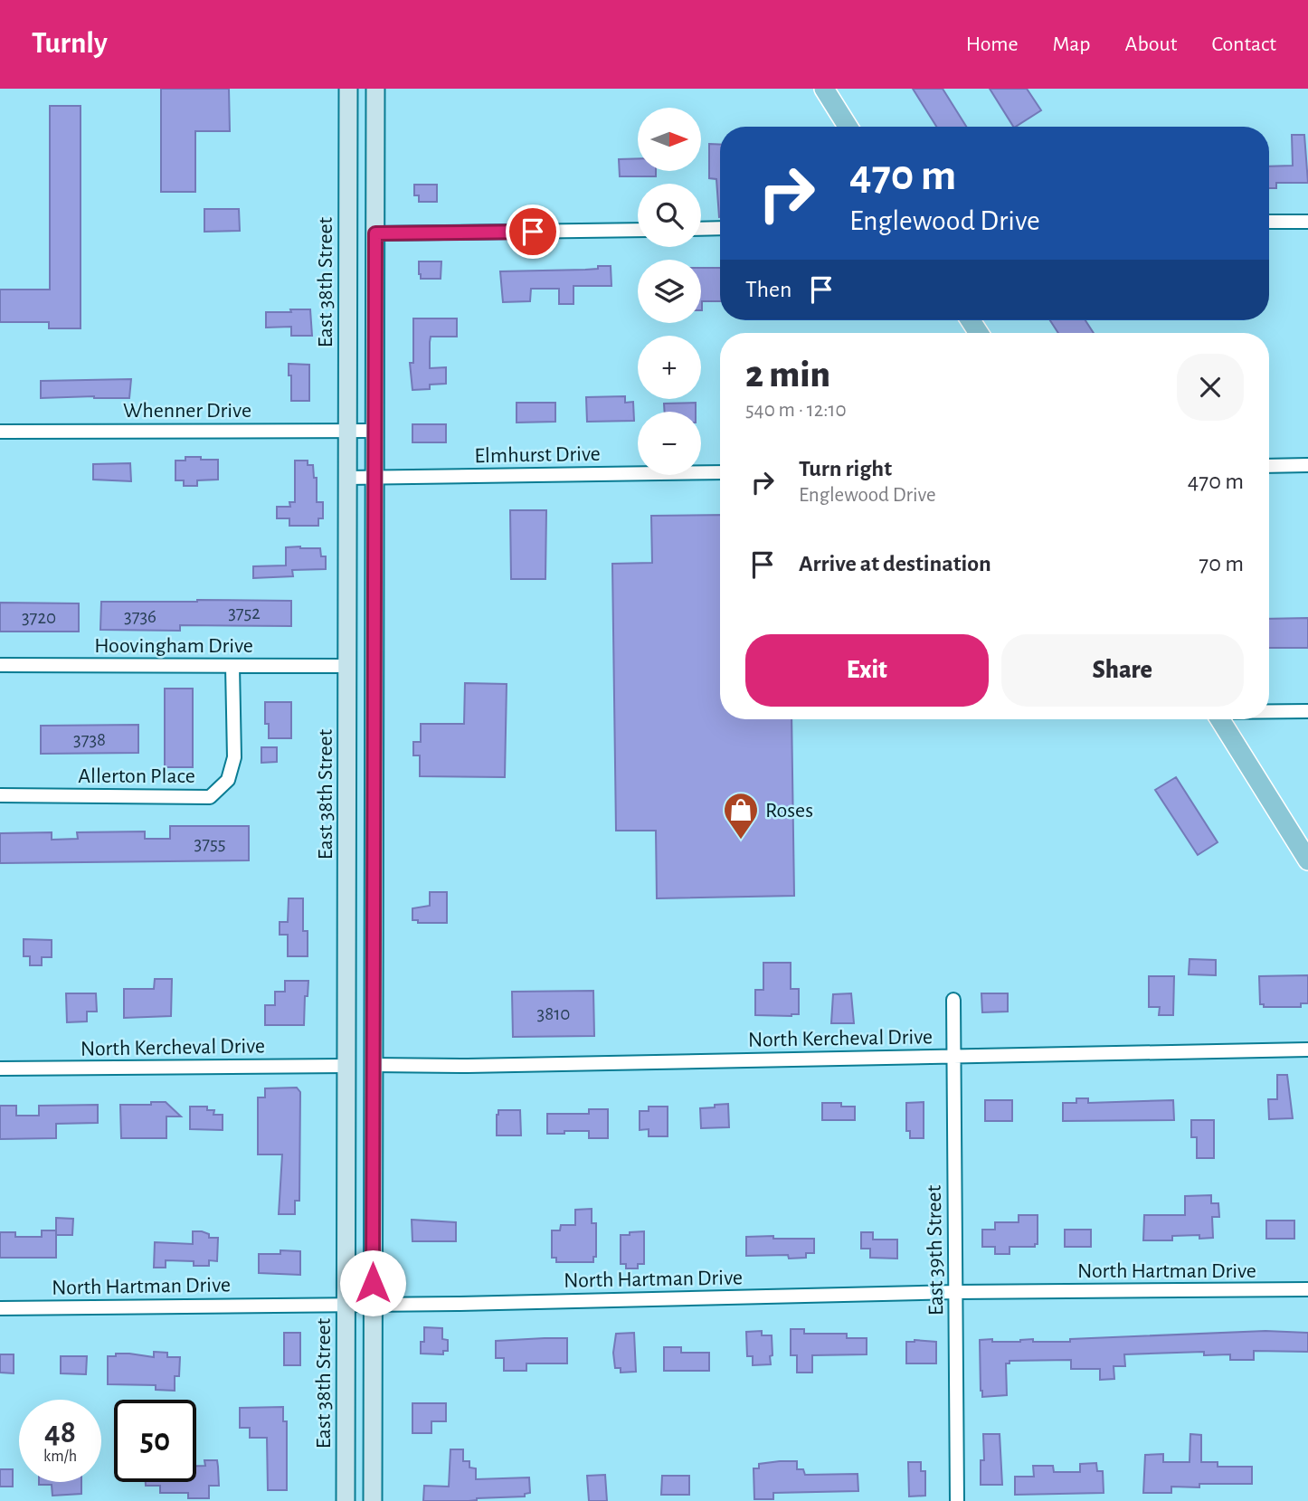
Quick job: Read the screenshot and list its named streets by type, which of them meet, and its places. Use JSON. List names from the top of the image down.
{
  "streets": {
    "main road": ["East 38th Street"],
    "street": [
      "Whenner Drive",
      "Elmhurst Drive",
      "Hoovingham Drive",
      "Allerton Place",
      "North Kercheval Drive",
      "East 39th Street",
      "North Hartman Drive"
    ]
  },
  "crossings": [
    ["East 38th Street", "Whenner Drive"],
    ["East 38th Street", "Elmhurst Drive"],
    ["East 38th Street", "Hoovingham Drive"],
    ["East 38th Street", "North Kercheval Drive"],
    ["East 38th Street", "North Hartman Drive"],
    ["Hoovingham Drive", "Allerton Place"],
    ["North Kercheval Drive", "East 39th Street"],
    ["East 39th Street", "North Hartman Drive"]
  ],
  "places": {
    "shop": ["Roses"]
  },
  "house_numbers": [
    "3752",
    "3736",
    "3720",
    "3738",
    "3755",
    "3810"
  ],
  "north": "right",
  "page": {
    "header": "Turnly",
    "nav": [
      "Home",
      "Map",
      "About",
      "Contact"
    ],
    "map_buttons": ["+", "−"],
    "turn": ["470 m", "Englewood Drive"],
    "then": "Then",
    "heading": ["2 min", "540 m · 12:10"],
    "list": [
      {
        "name": "Turn right",
        "note": "Englewood Drive",
        "value": "470 m"
      },
      {
        "name": "Arrive at destination",
        "value": "70 m"
      }
    ],
    "buttons": ["Exit", "Share"],
    "speed": "48 km/h",
    "limit": "50"
  }
}
